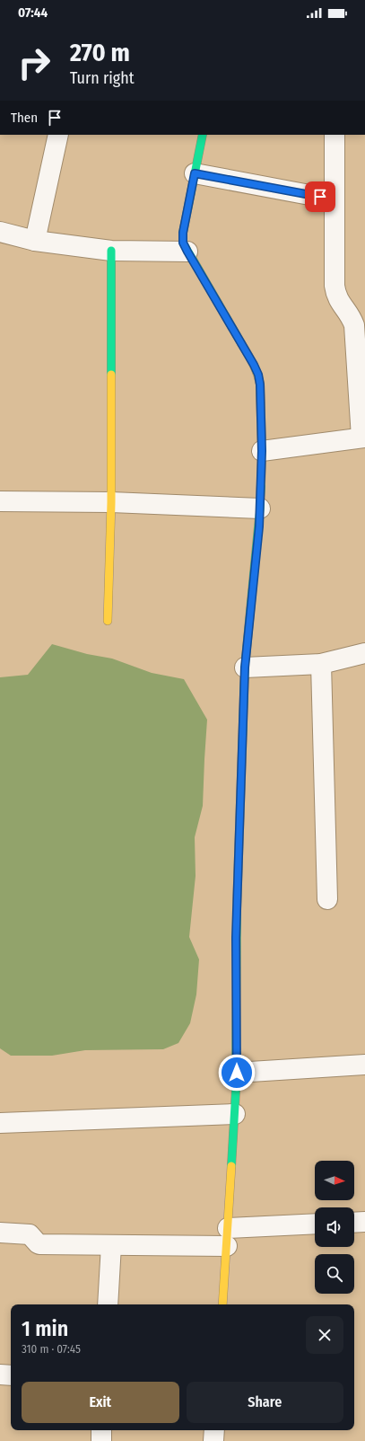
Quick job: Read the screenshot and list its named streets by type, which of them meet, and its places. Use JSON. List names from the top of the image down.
{
  "north": "right",
  "page": {
    "status": "07:44",
    "turn": ["270 m", "Turn right"],
    "then": "Then",
    "heading": ["1 min", "310 m · 07:45"],
    "buttons": ["Exit", "Share"]
  }
}
